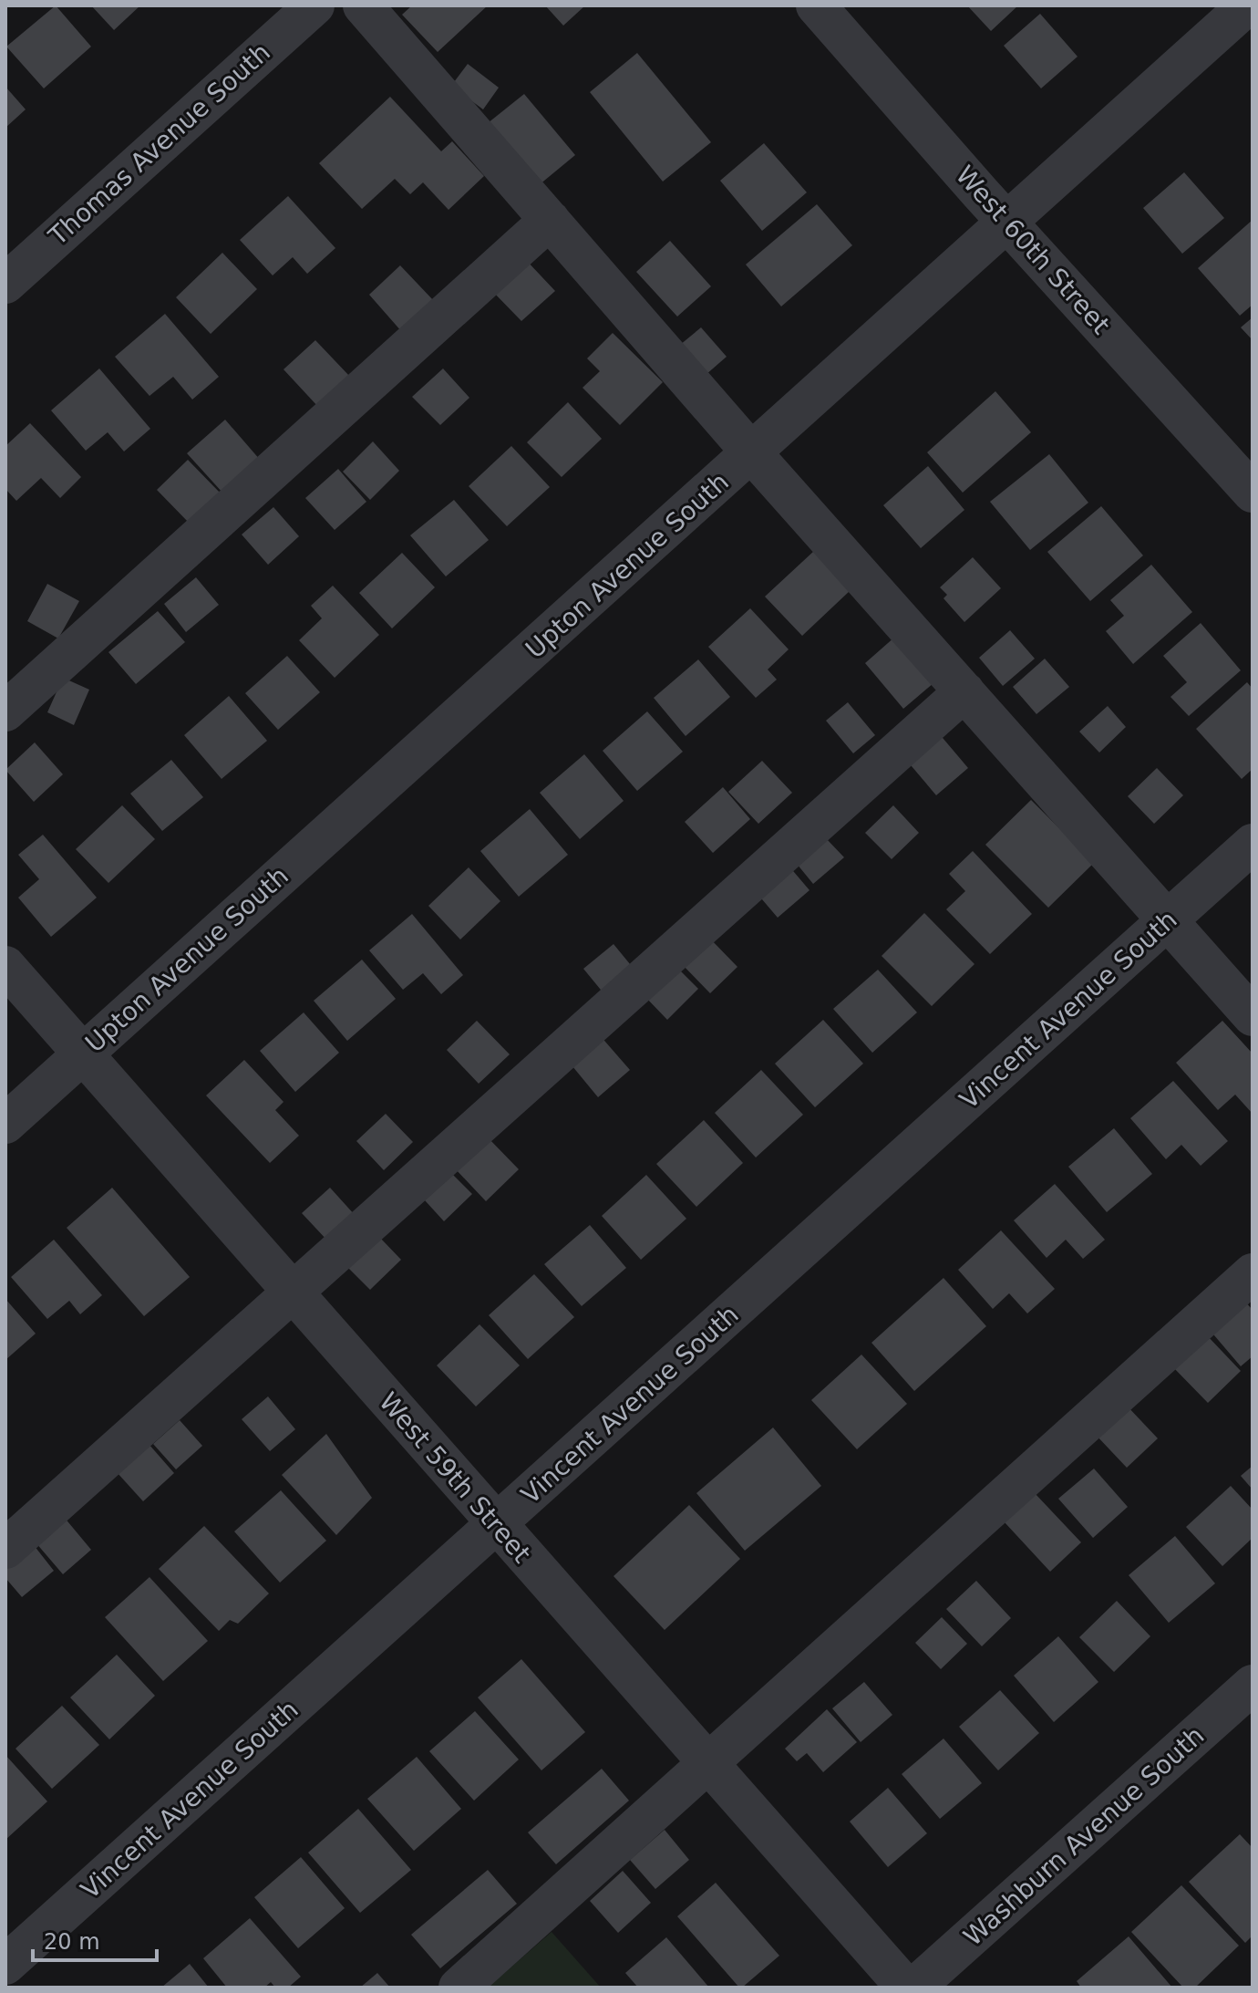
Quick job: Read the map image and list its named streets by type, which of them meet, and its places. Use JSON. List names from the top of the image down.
{
  "streets": {
    "street": [
      "Thomas Avenue South",
      "West 60th Street",
      "Upton Avenue South",
      "Vincent Avenue South",
      "West 59th Street",
      "Washburn Avenue South"
    ]
  },
  "crossings": [
    ["West 60th Street", "Upton Avenue South"],
    ["Upton Avenue South", "West 59th Street"],
    ["Vincent Avenue South", "West 59th Street"]
  ],
  "scale_bar": "20 m"
}
